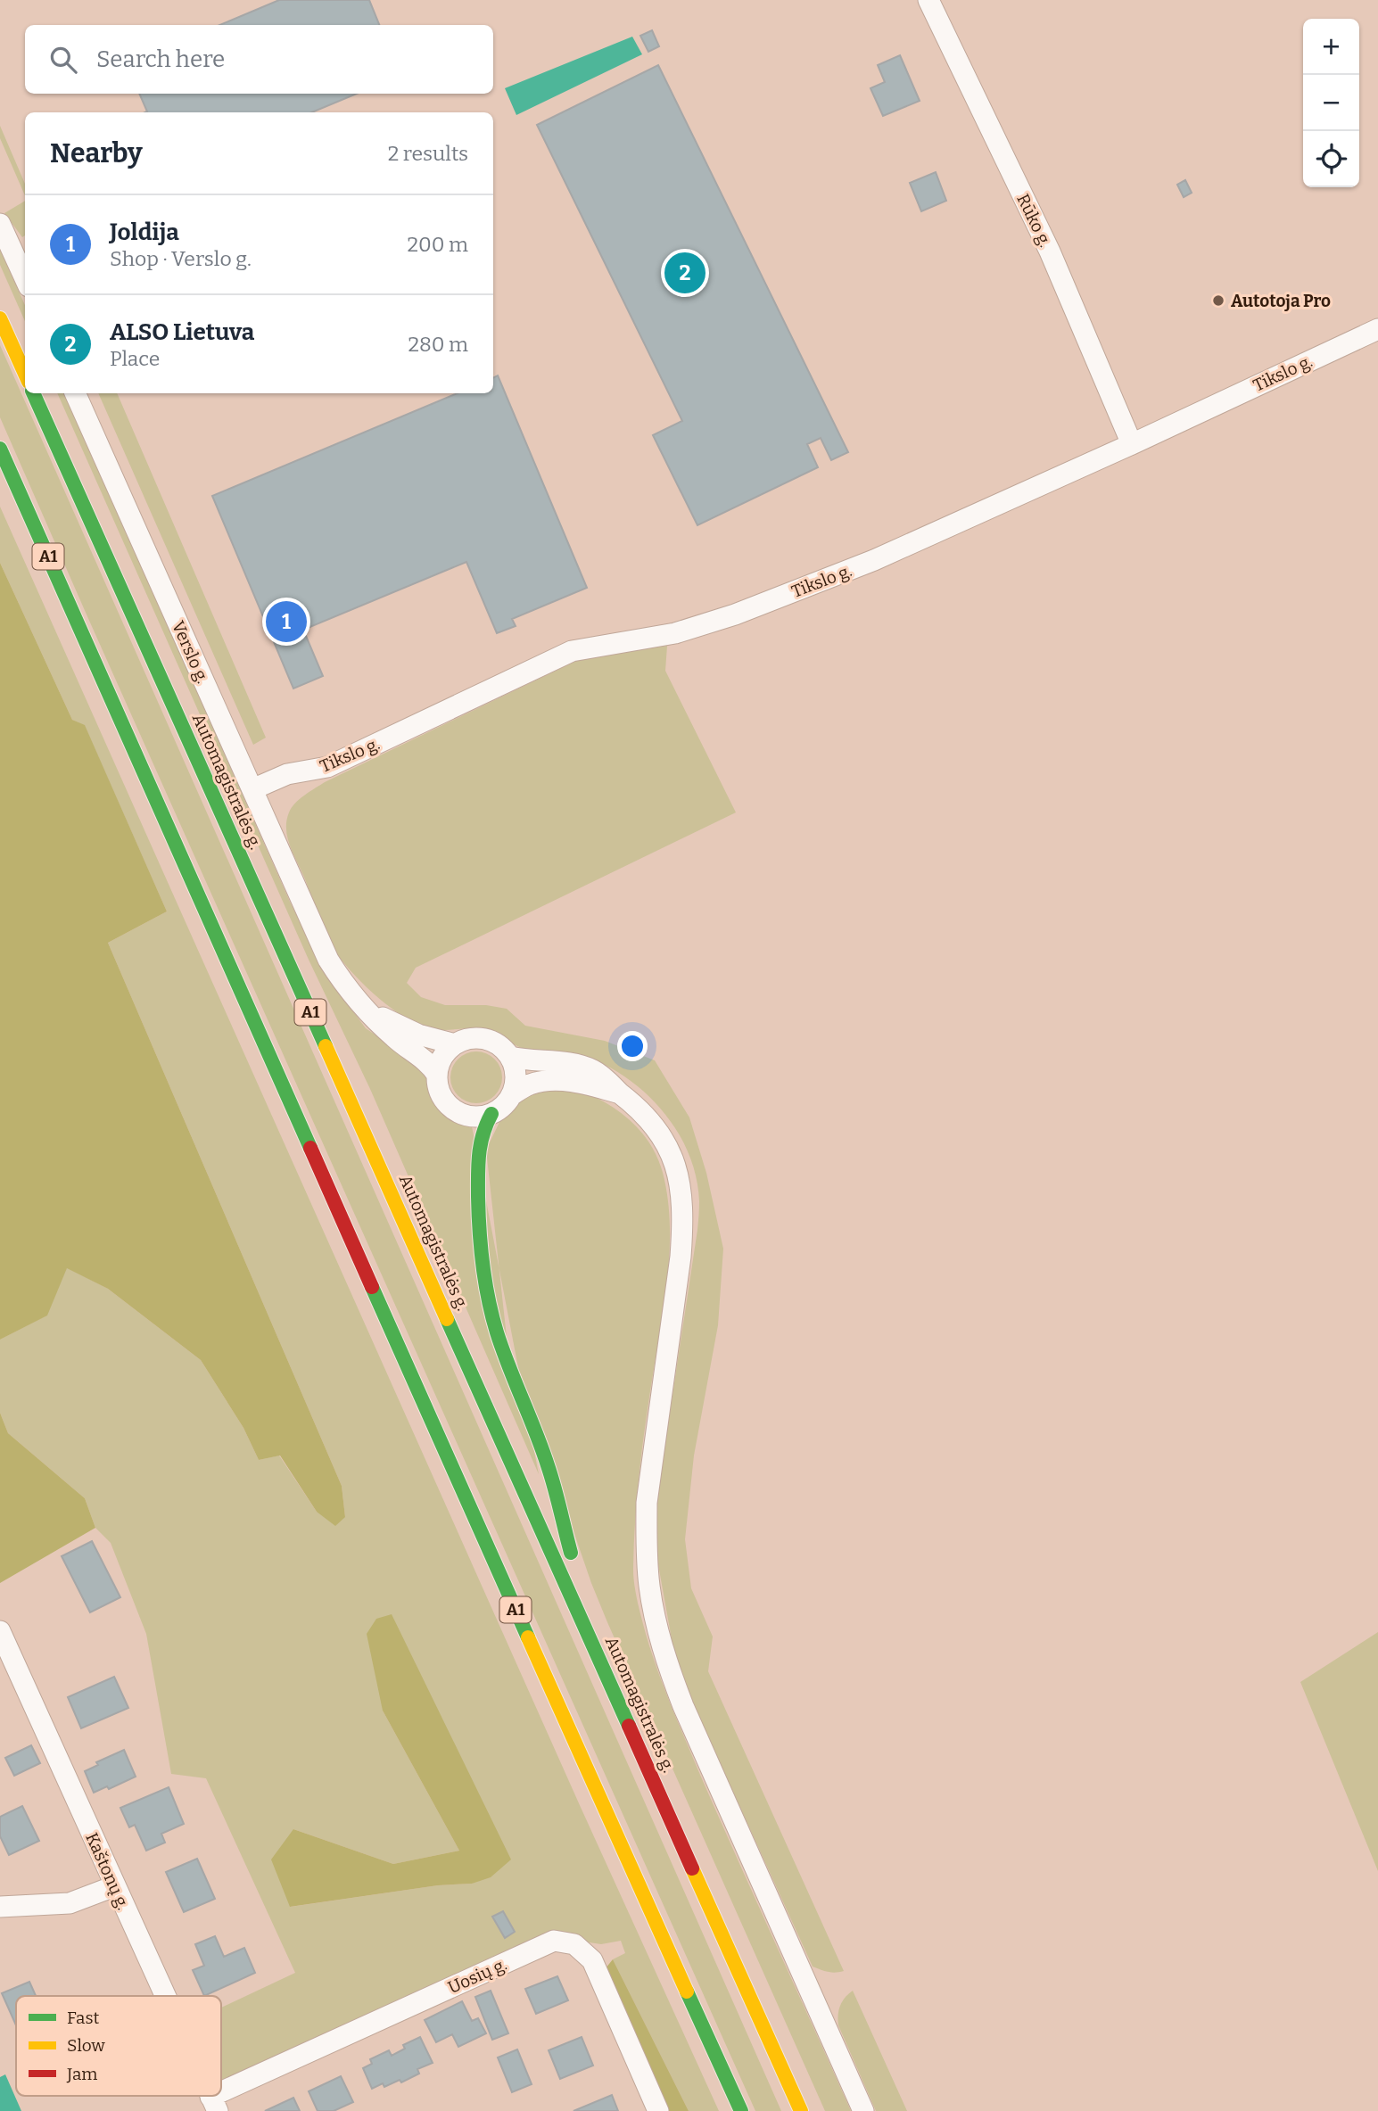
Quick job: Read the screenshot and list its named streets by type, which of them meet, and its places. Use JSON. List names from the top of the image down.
{
  "streets": {
    "highway": ["A1", "Automagistralės g."],
    "street": [
      "Rūko g.",
      "Tikslo g.",
      "Verslo g.",
      "Kaštonų g.",
      "Uosių g."
    ]
  },
  "crossings": [
    ["Rūko g.", "Tikslo g."],
    ["Tikslo g.", "Verslo g."]
  ],
  "places": ["Autotoja Pro"],
  "legend": ["Fast", "Slow", "Jam"],
  "page": {
    "map_buttons": ["+", "−"],
    "search": "Search here",
    "heading": ["Nearby", "2 results"],
    "list": [
      {
        "mark": "1",
        "name": "Joldija",
        "note": "Shop · Verslo g.",
        "value": "200 m"
      },
      {
        "mark": "2",
        "name": "ALSO Lietuva",
        "note": "Place",
        "value": "280 m"
      }
    ],
    "pins": ["2", "1"]
  }
}
